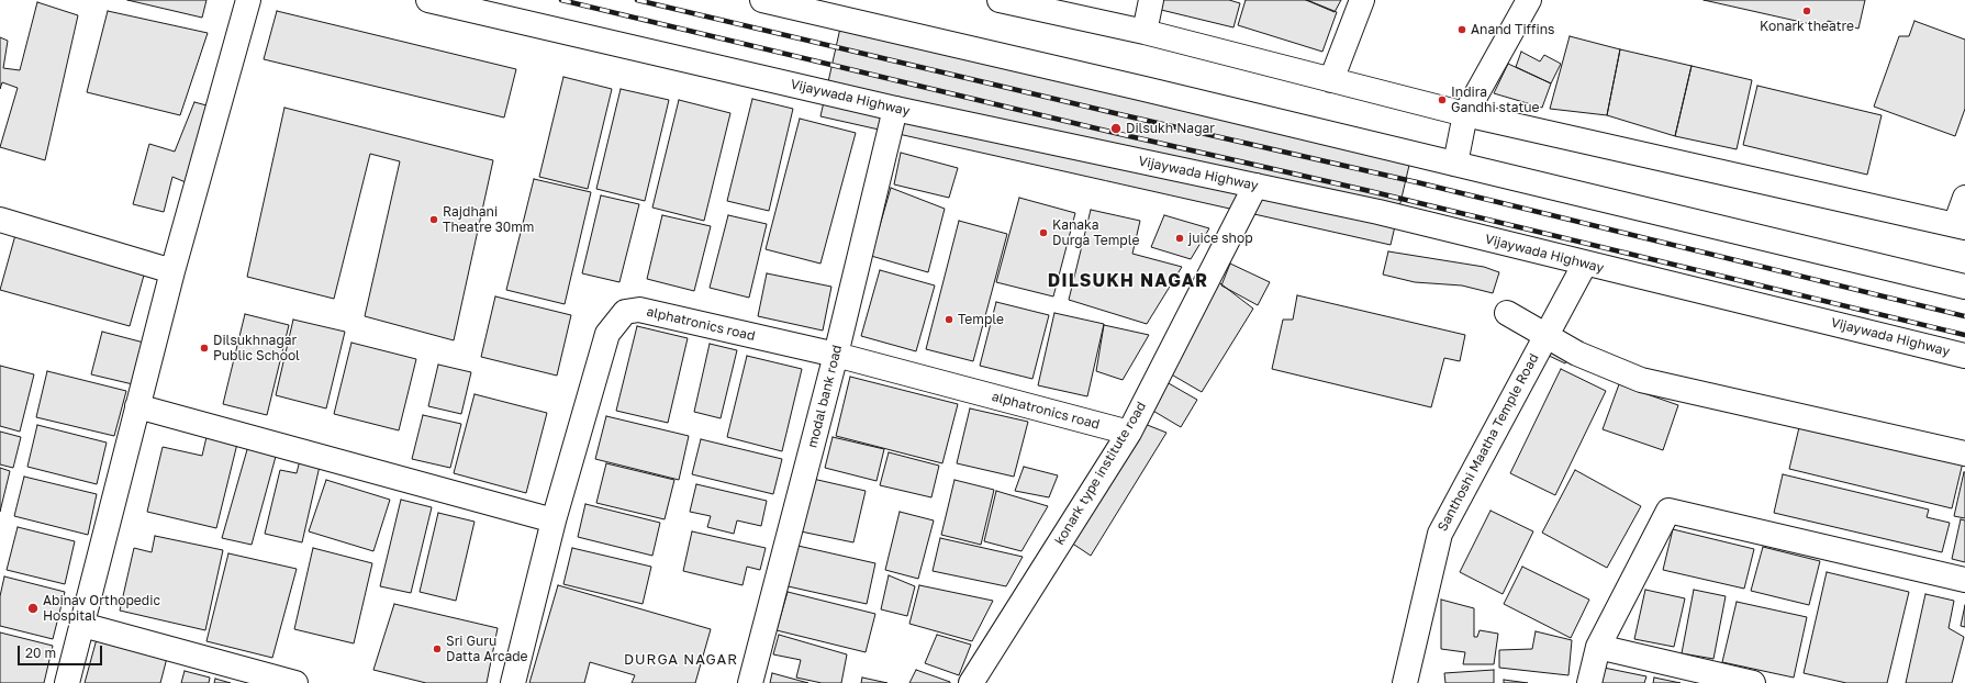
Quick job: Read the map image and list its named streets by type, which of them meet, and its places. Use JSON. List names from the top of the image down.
{
  "streets": {
    "main road": [
      "Vijaywada Highway",
      "alphatronics road",
      "modal bank road",
      "Santhoshi Maatha Temple Road",
      "konark type institute road"
    ]
  },
  "crossings": [
    ["Vijaywada Highway", "modal bank road"],
    ["Vijaywada Highway", "Santhoshi Maatha Temple Road"],
    ["Vijaywada Highway", "konark type institute road"],
    ["alphatronics road", "modal bank road"],
    ["alphatronics road", "konark type institute road"]
  ],
  "districts": ["DILSUKH NAGAR", "DURGA NAGAR"],
  "places": [
    "Konark theatre",
    "Anand Tiffins",
    "Indira Gandhi statue",
    "Dilsukh Nagar",
    "Rajdhani Theatre 30mm",
    "Kanaka Durga Temple",
    "juice shop",
    "Temple",
    "Dilsukhnagar Public School",
    "Abinav Orthopedic Hospital",
    "Sri Guru Datta Arcade"
  ],
  "scale_bar": "20 m"
}
